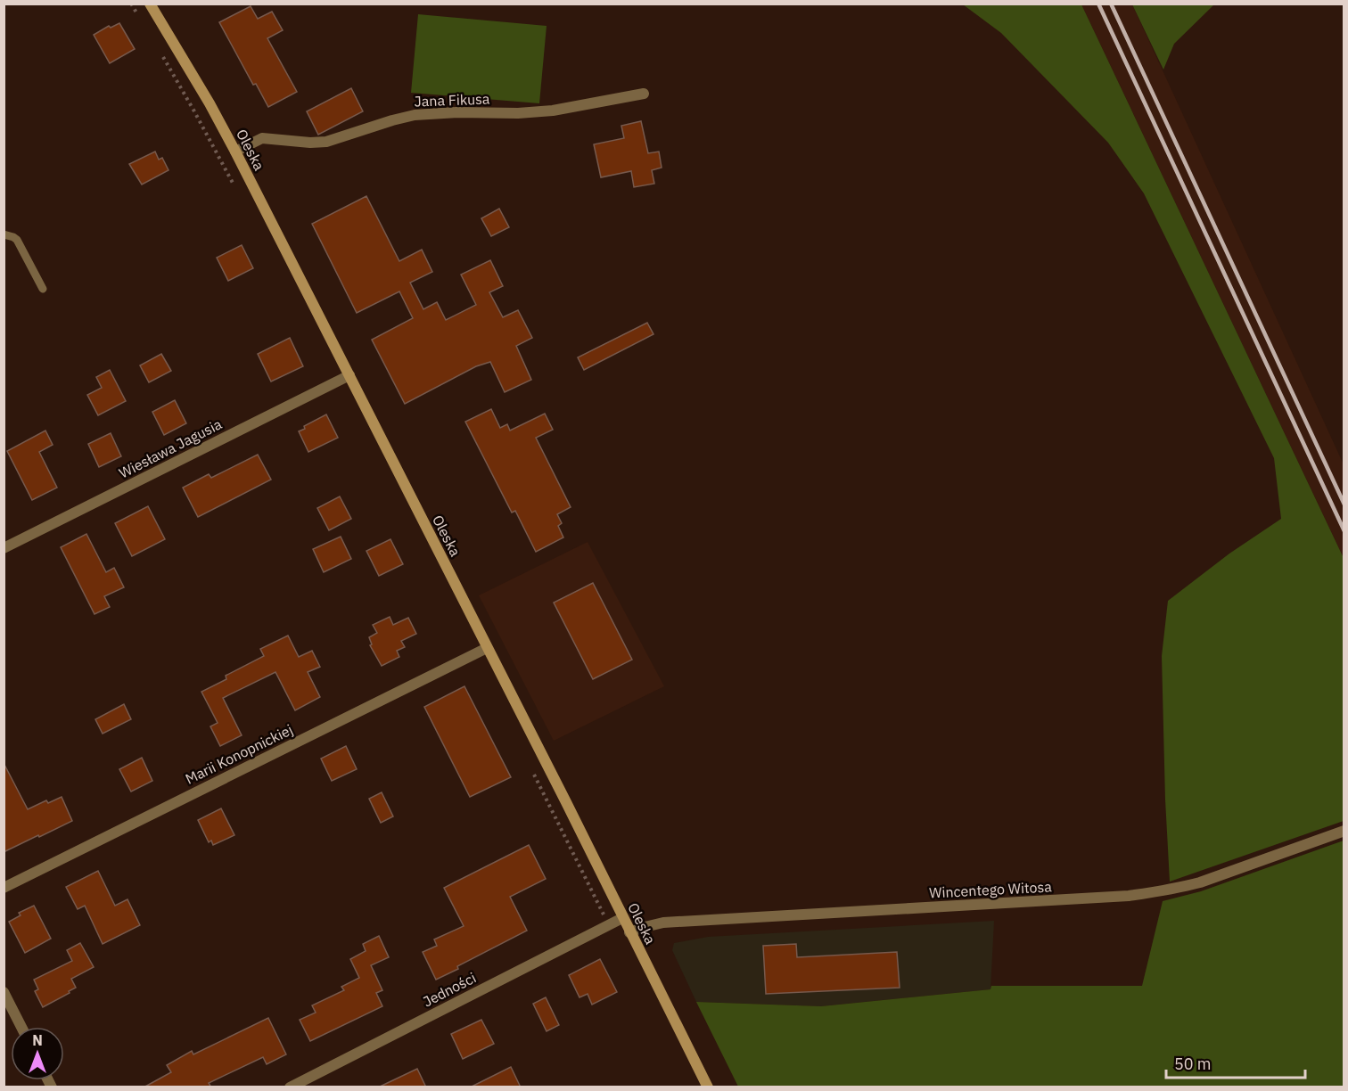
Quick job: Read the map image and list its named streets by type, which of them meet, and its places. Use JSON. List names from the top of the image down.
{
  "streets": {
    "street": [
      "Jana Fikusa",
      "Oleska",
      "Wiesława Jagusia",
      "Marii Konopnickiej",
      "Wincentego Witosa",
      "Jedności"
    ]
  },
  "crossings": [
    ["Jana Fikusa", "Oleska"],
    ["Oleska", "Wiesława Jagusia"],
    ["Oleska", "Marii Konopnickiej"],
    ["Oleska", "Wincentego Witosa"],
    ["Oleska", "Jedności"]
  ],
  "scale_bar": "50 m",
  "north": "top"
}
